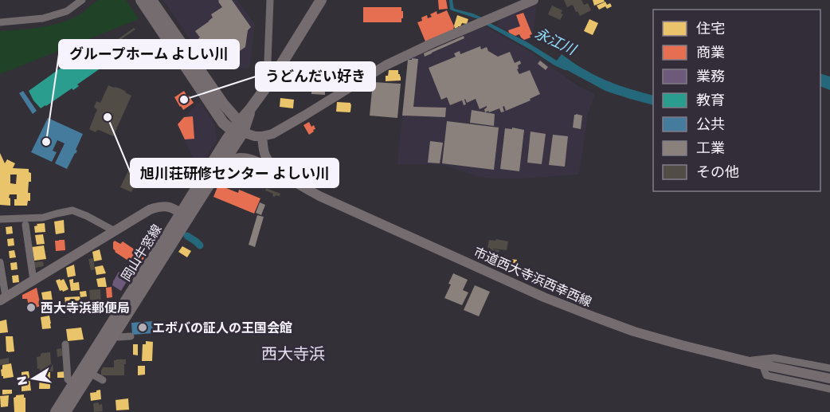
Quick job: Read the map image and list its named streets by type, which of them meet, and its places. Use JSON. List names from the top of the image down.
{
  "streets": {
    "main road": ["岡山牛窓線"],
    "street": ["市道西大寺浜西幸西線"]
  },
  "districts": ["西大寺浜"],
  "water": ["永江川"],
  "places": [
    "うどんだい好き",
    "旭川荘研修センター よしい川",
    "グループホーム よしい川",
    "西大寺浜郵便局",
    "エボバの証人の王国会館"
  ],
  "legend": [
    "住宅",
    "商業",
    "業務",
    "教育",
    "公共",
    "工業",
    "その他"
  ],
  "north": "left"
}
